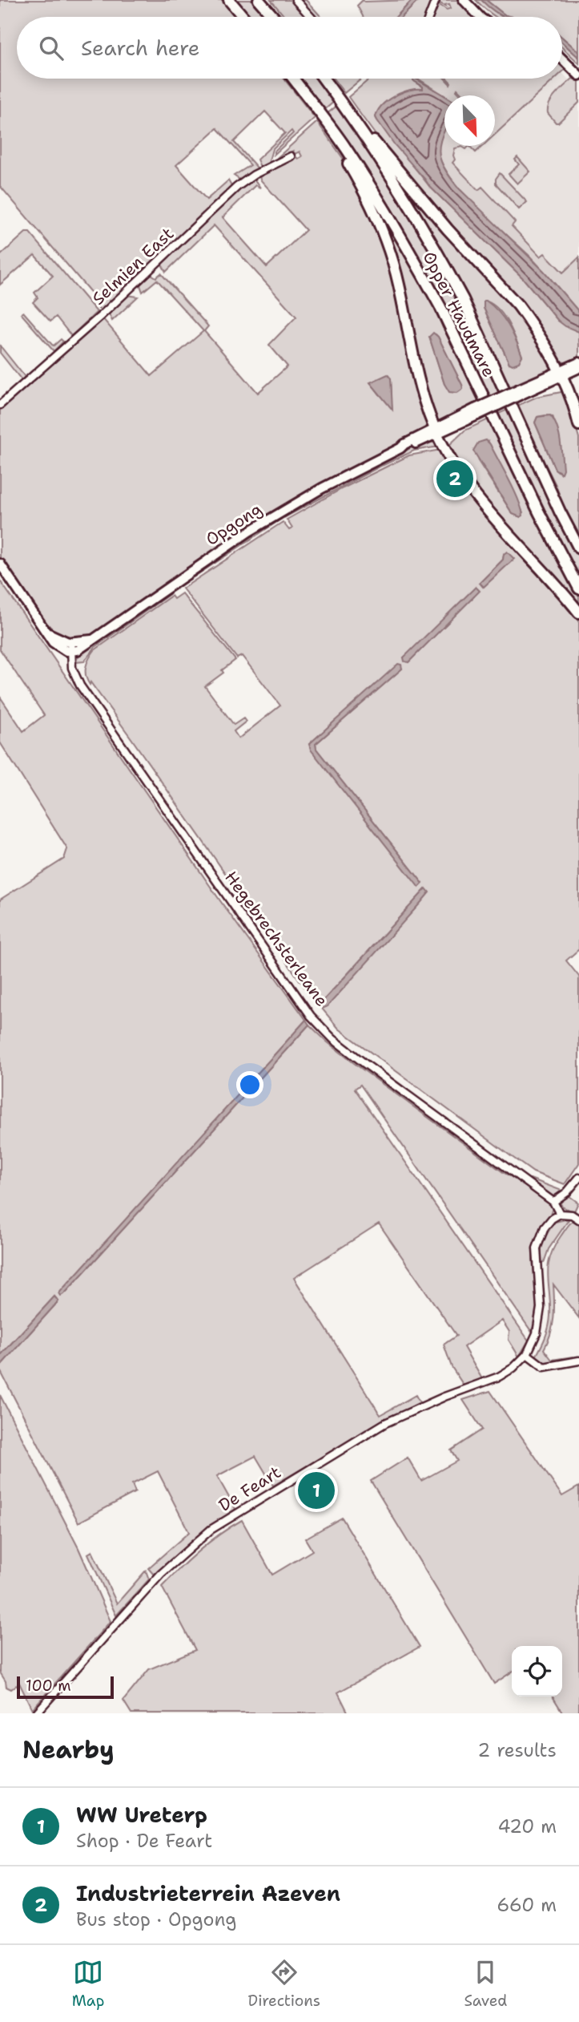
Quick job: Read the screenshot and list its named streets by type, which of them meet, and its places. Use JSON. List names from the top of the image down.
{
  "streets": {
    "highway": ["Opper Haudmare"],
    "main road": ["Opgong"],
    "street": ["Selmien East", "Hegebrechsterleane", "De Feart"]
  },
  "crossings": [
    ["Opgong", "Hegebrechsterleane"],
    ["Hegebrechsterleane", "De Feart"]
  ],
  "scale_bar": "100 m",
  "north": "bottom right",
  "page": {
    "search": "Search here",
    "pins": ["2", "1"],
    "scale": "100 m",
    "heading": ["Nearby", "2 results"],
    "list": [
      {
        "mark": "1",
        "name": "WW Ureterp",
        "note": "Shop · De Feart",
        "value": "420 m"
      },
      {
        "mark": "2",
        "name": "Industrieterrein Azeven",
        "note": "Bus stop · Opgong",
        "value": "660 m"
      }
    ],
    "nav": ["Map", "Directions", "Saved"]
  }
}
